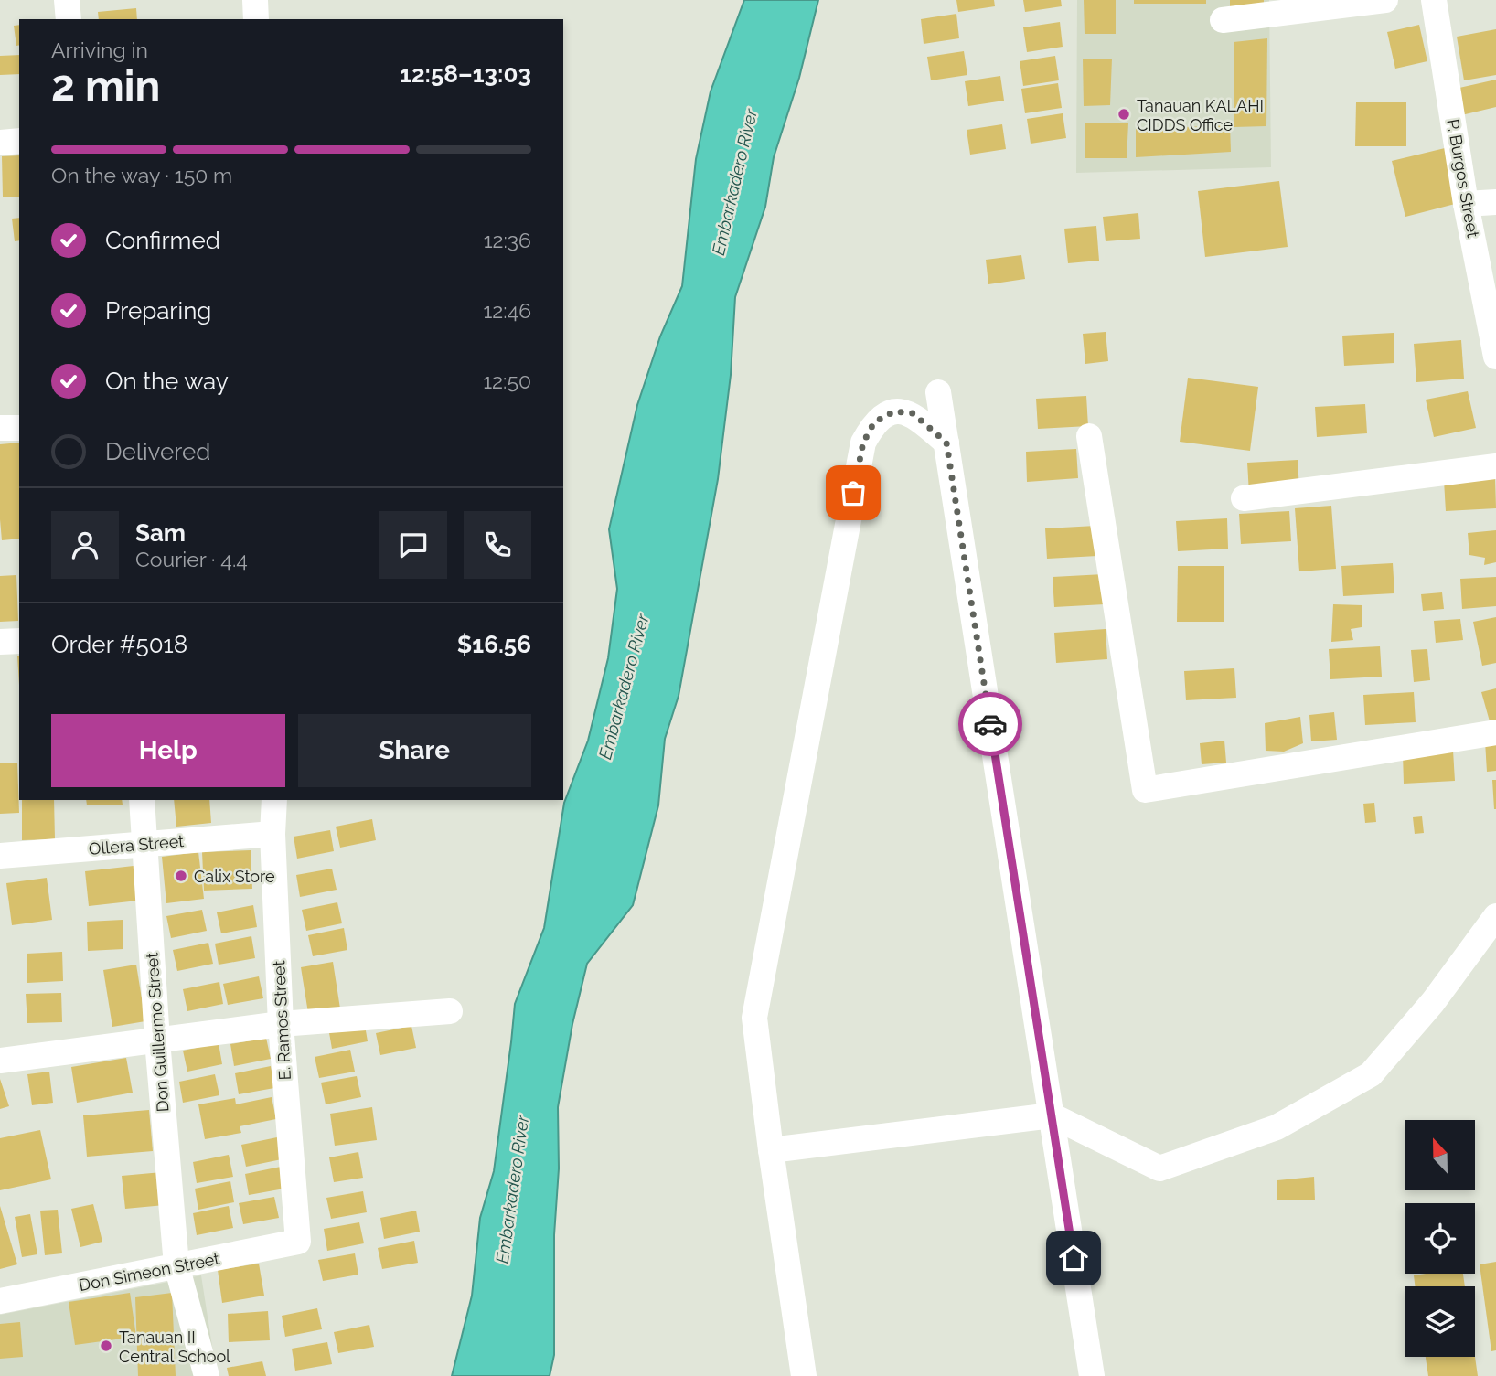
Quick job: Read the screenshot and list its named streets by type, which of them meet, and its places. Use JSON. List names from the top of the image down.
{
  "streets": {
    "street": [
      "P. Burgos Street",
      "Ollera Street",
      "E. Ramos Street",
      "Don Guillermo Street",
      "Don Simeon Street"
    ]
  },
  "crossings": [
    ["Ollera Street", "E. Ramos Street"],
    ["Ollera Street", "Don Guillermo Street"],
    ["E. Ramos Street", "Don Simeon Street"],
    ["Don Guillermo Street", "Don Simeon Street"]
  ],
  "water": ["Embarkadero River"],
  "places": ["Tanauan KALAHI CIDDS Office", "Calix Store", "Tanauan II Central School"],
  "north": "top",
  "page": {
    "heading": ["2 min", "Arriving in", "12:58–13:03"],
    "panel": [
      "Sam",
      "Courier · 4.4",
      "Order #5018",
      "$16.56"
    ],
    "bar": "On the way · 150 m",
    "list": [
      ["Confirmed", "12:36"],
      ["Preparing", "12:46"],
      ["On the way", "12:50"],
      "Delivered"
    ],
    "buttons": ["Help", "Share"]
  }
}
